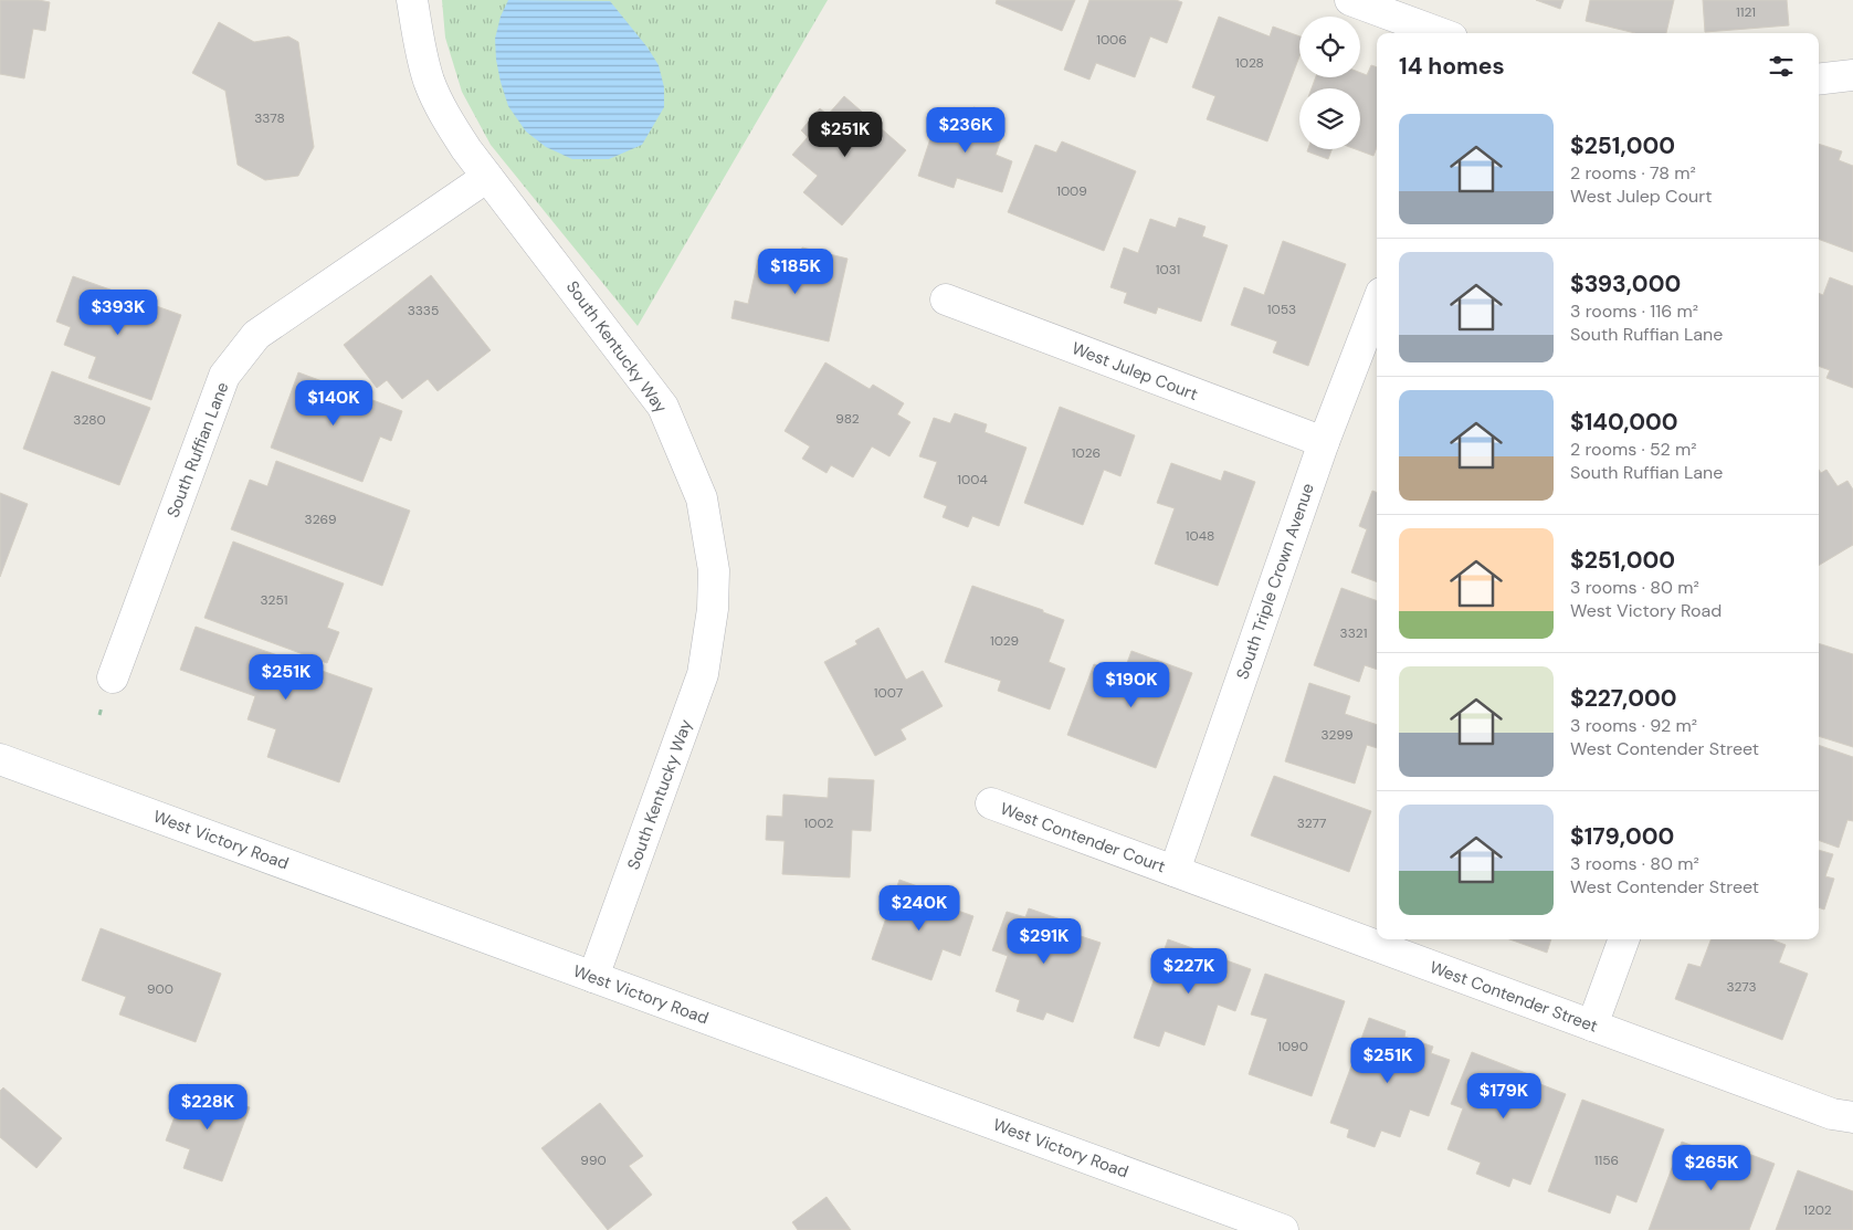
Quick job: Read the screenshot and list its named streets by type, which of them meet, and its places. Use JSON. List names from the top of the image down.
{
  "streets": {
    "street": [
      "South Kentucky Way",
      "West Julep Court",
      "South Ruffian Lane",
      "South Triple Crown Avenue",
      "West Contender Court",
      "West Victory Road",
      "West Contender Street"
    ]
  },
  "crossings": [
    ["South Kentucky Way", "South Ruffian Lane"],
    ["South Kentucky Way", "West Victory Road"],
    ["West Julep Court", "South Triple Crown Avenue"],
    ["South Triple Crown Avenue", "West Contender Court"],
    ["South Triple Crown Avenue", "West Contender Street"],
    ["West Contender Court", "West Contender Street"]
  ],
  "house_numbers": [
    "1121",
    "1006",
    "1028",
    "3378",
    "1009",
    "1031",
    "1053",
    "3335",
    "982",
    "3280",
    "1026",
    "1004",
    "3269",
    "1048",
    "3251",
    "3321",
    "1029",
    "1007",
    "3299",
    "1002",
    "3277",
    "3273",
    "900",
    "1090",
    "990",
    "1156",
    "1202"
  ],
  "page": {
    "heading": "14 homes",
    "list": [
      {
        "name": "$251,000",
        "note": "2 rooms · 78 m² · West Julep Court"
      },
      {
        "name": "$393,000",
        "note": "3 rooms · 116 m² · South Ruffian Lane"
      },
      {
        "name": "$140,000",
        "note": "2 rooms · 52 m² · South Ruffian Lane"
      },
      {
        "name": "$251,000",
        "note": "3 rooms · 80 m² · West Victory Road"
      },
      {
        "name": "$227,000",
        "note": "3 rooms · 92 m² · West Contender Street"
      },
      {
        "name": "$179,000",
        "note": "3 rooms · 80 m² · West Contender Street"
      }
    ],
    "price": [
      "$236K",
      "$251K",
      "$185K",
      "$393K",
      "$140K",
      "$251K",
      "$190K",
      "$240K",
      "$291K",
      "$227K",
      "$251K",
      "$179K",
      "$228K",
      "$265K"
    ]
  }
}
